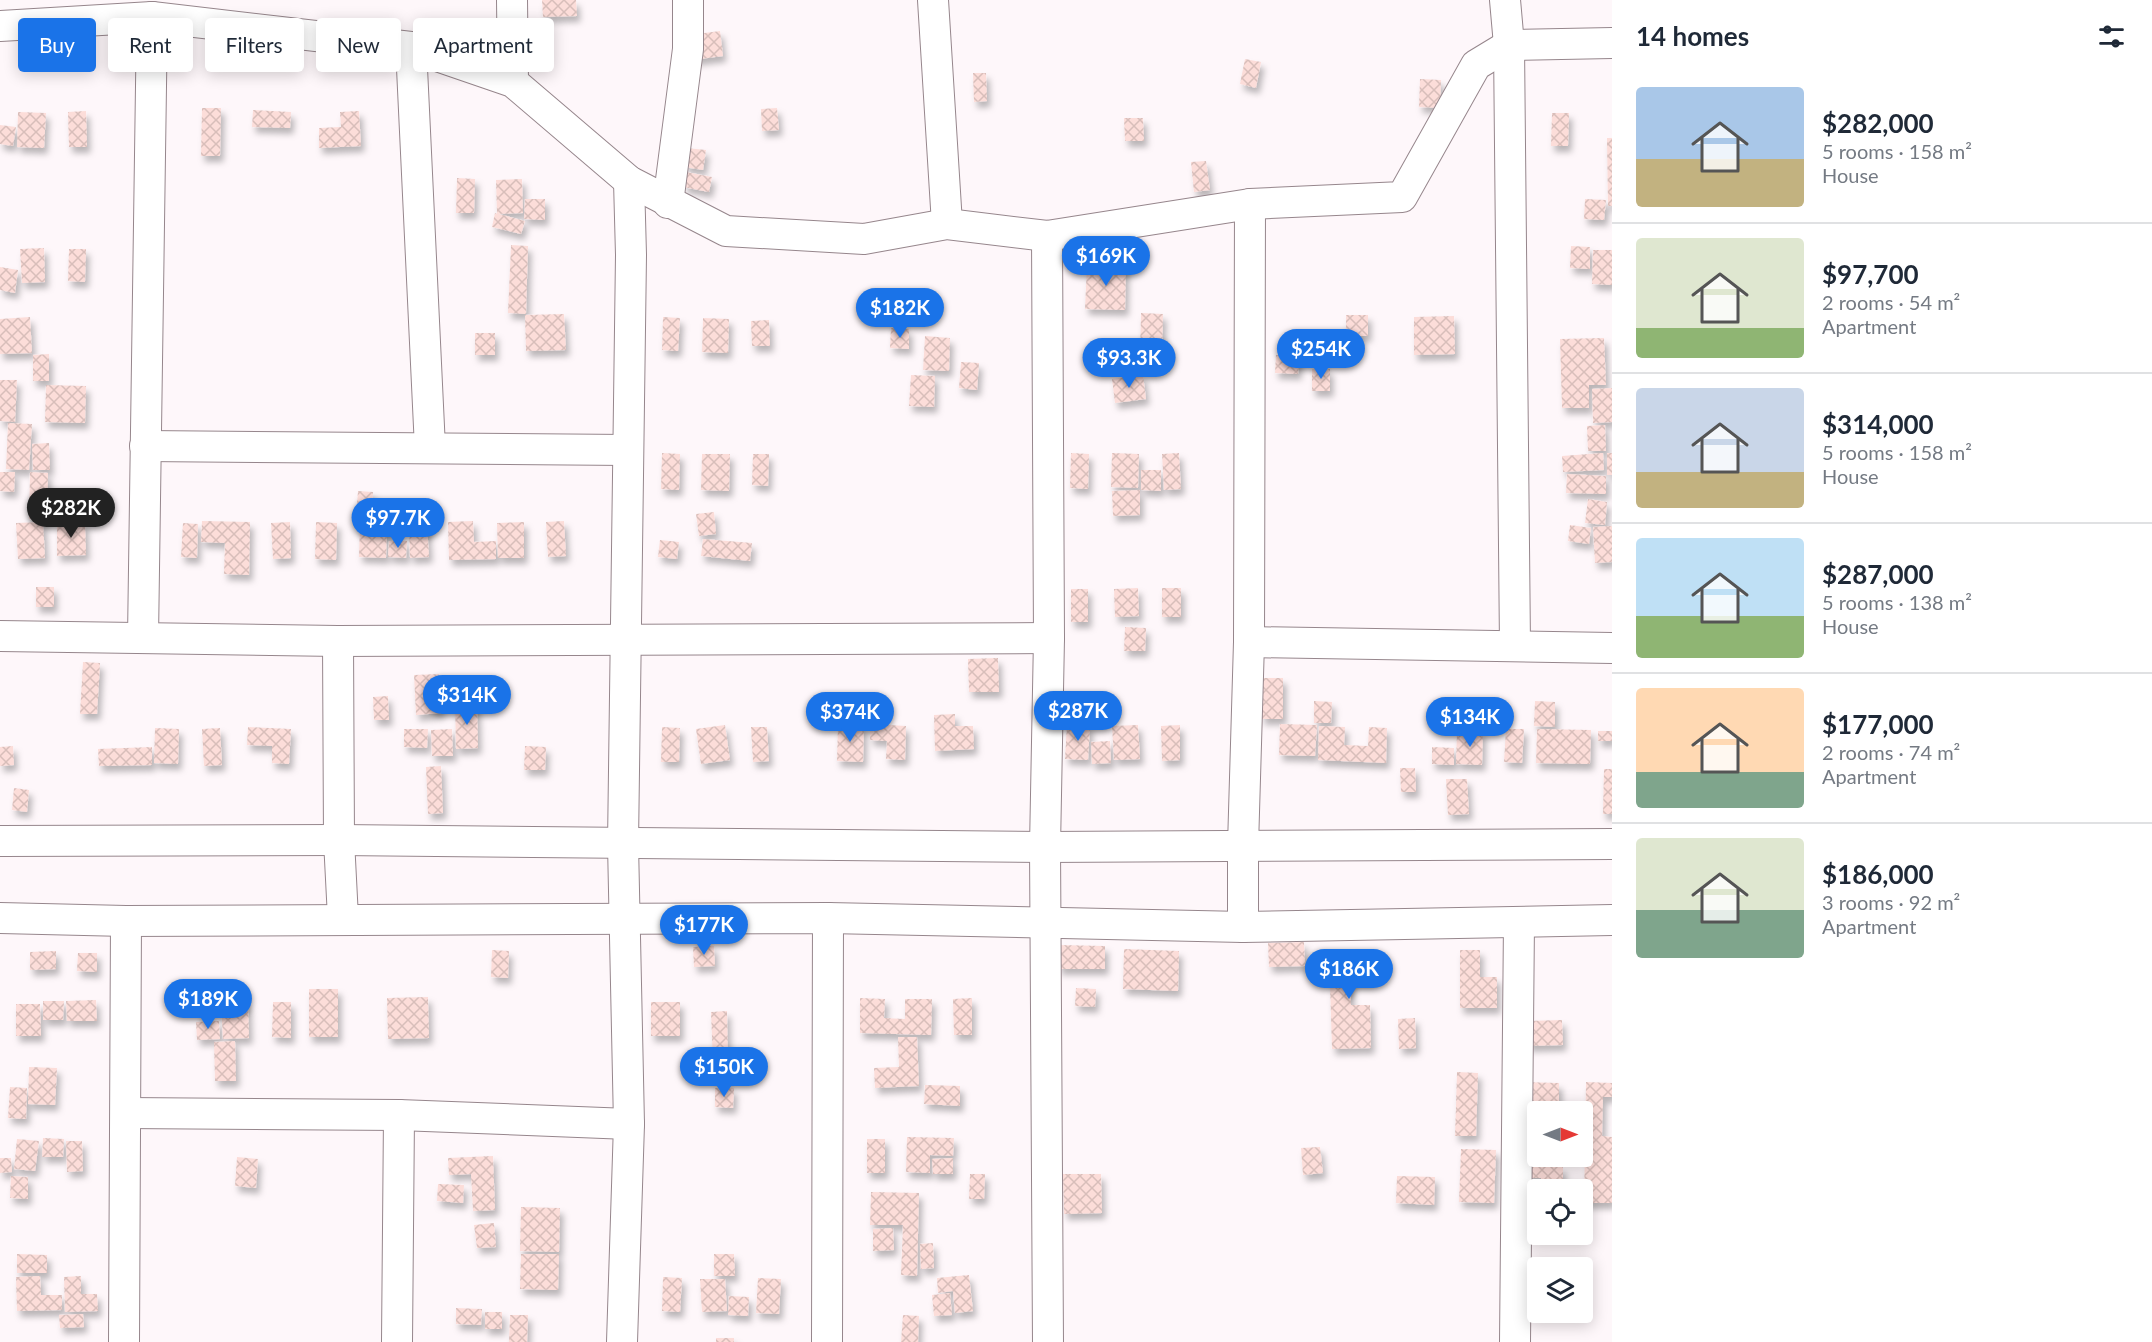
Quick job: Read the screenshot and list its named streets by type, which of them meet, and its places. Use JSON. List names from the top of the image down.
{
  "north": "right",
  "page": {
    "heading": "14 homes",
    "chip": [
      "Buy",
      "Rent",
      "Filters",
      "New",
      "Apartment"
    ],
    "list": [
      {
        "name": "$282,000",
        "note": "5 rooms · 158 m² · House"
      },
      {
        "name": "$97,700",
        "note": "2 rooms · 54 m² · Apartment"
      },
      {
        "name": "$314,000",
        "note": "5 rooms · 158 m² · House"
      },
      {
        "name": "$287,000",
        "note": "5 rooms · 138 m² · House"
      },
      {
        "name": "$177,000",
        "note": "2 rooms · 74 m² · Apartment"
      },
      {
        "name": "$186,000",
        "note": "3 rooms · 92 m² · Apartment"
      }
    ],
    "price": [
      "$169K",
      "$182K",
      "$254K",
      "$93.3K",
      "$282K",
      "$97.7K",
      "$314K",
      "$287K",
      "$374K",
      "$134K",
      "$177K",
      "$186K",
      "$189K",
      "$150K"
    ]
  }
}
